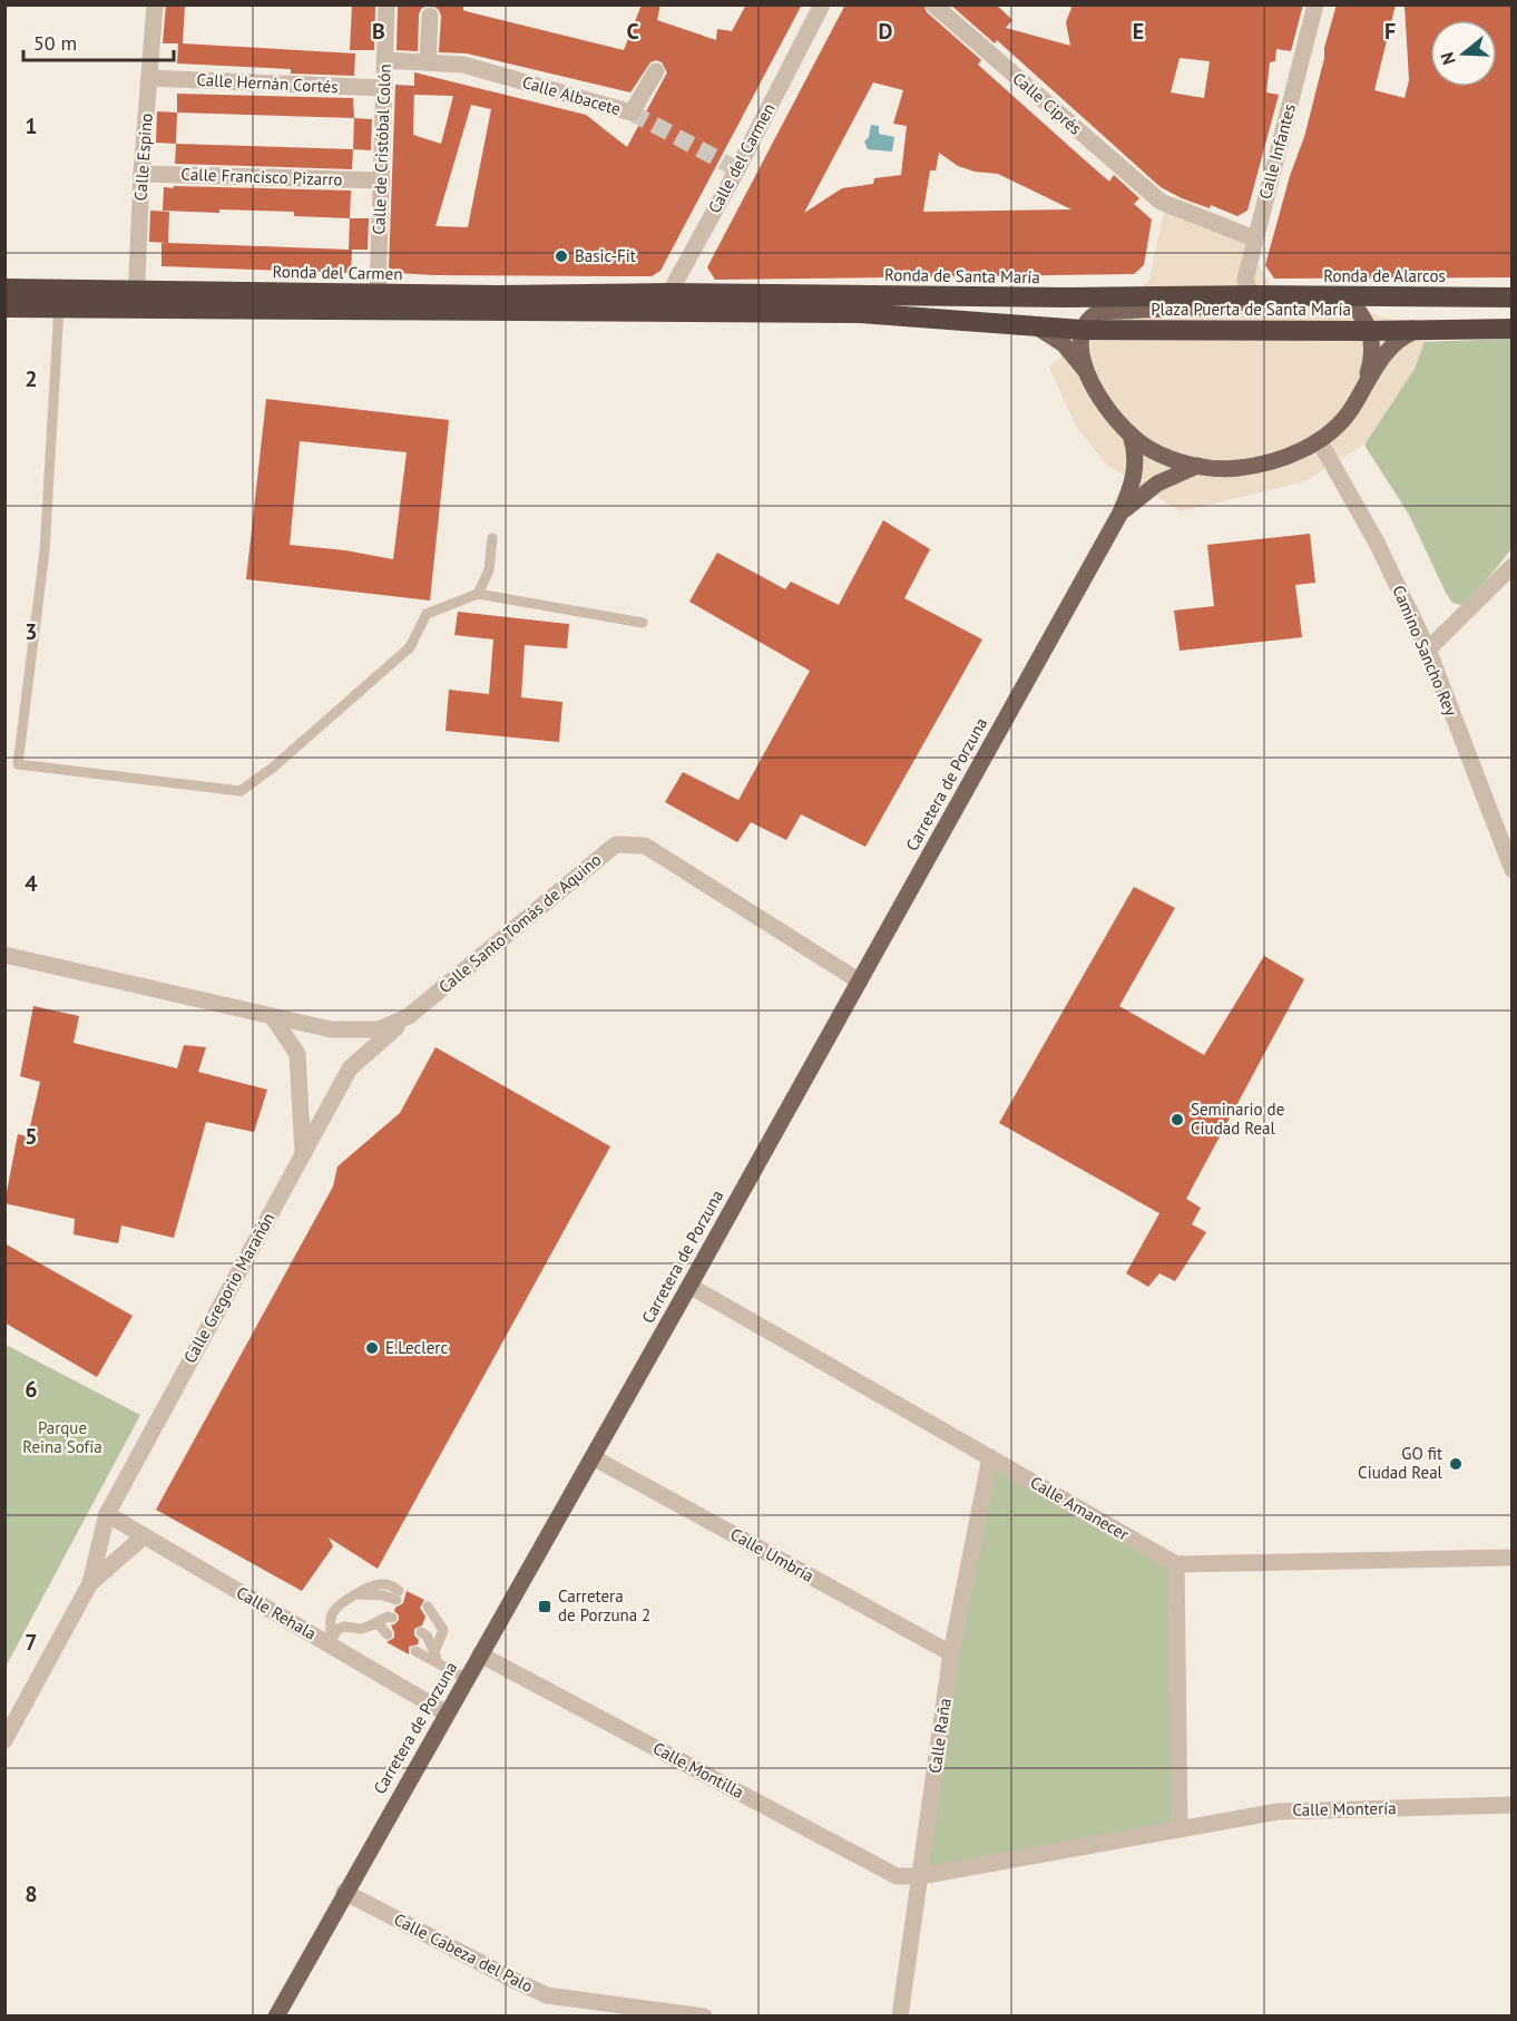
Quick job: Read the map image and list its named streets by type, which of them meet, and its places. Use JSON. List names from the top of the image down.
{
  "streets": {
    "highway": [
      "Ronda del Carmen",
      "Ronda de Santa María",
      "Ronda de Alarcos",
      "Plaza Puerta de Santa María"
    ],
    "main road": ["Carretera de Porzuna"],
    "street": [
      "Calle Hernán Cortés",
      "Calle Albacete",
      "Calle Ciprés",
      "Calle de Cristóbal Colón",
      "Calle Infantes",
      "Calle Espino",
      "Calle del Carmen",
      "Calle Francisco Pizarro",
      "Camino Sancho Rey",
      "Calle Santo Tomás de Aquino",
      "Calle Gregorio Marañón",
      "Calle Amanecer",
      "Calle Umbría",
      "Calle Rehala",
      "Calle Raña",
      "Calle Montilla",
      "Calle Montería",
      "Calle Cabeza del Palo"
    ]
  },
  "crossings": [
    ["Calle Hernán Cortés", "Calle de Cristóbal Colón"],
    ["Calle Hernán Cortés", "Calle Espino"],
    ["Calle Albacete", "Calle de Cristóbal Colón"],
    ["Calle Ciprés", "Calle Infantes"],
    ["Calle de Cristóbal Colón", "Calle Francisco Pizarro"],
    ["Calle de Cristóbal Colón", "Ronda del Carmen"],
    ["Calle Infantes", "Ronda de Santa María"],
    ["Calle Infantes", "Ronda de Alarcos"],
    ["Calle Espino", "Calle Francisco Pizarro"],
    ["Calle Espino", "Ronda del Carmen"],
    ["Calle del Carmen", "Ronda del Carmen"],
    ["Calle del Carmen", "Ronda de Santa María"],
    ["Ronda del Carmen", "Ronda de Santa María"],
    ["Ronda de Santa María", "Ronda de Alarcos"],
    ["Carretera de Porzuna", "Calle Santo Tomás de Aquino"],
    ["Carretera de Porzuna", "Calle Amanecer"],
    ["Carretera de Porzuna", "Calle Umbría"],
    ["Carretera de Porzuna", "Calle Rehala"],
    ["Carretera de Porzuna", "Calle Montilla"],
    ["Carretera de Porzuna", "Calle Cabeza del Palo"],
    ["Calle Santo Tomás de Aquino", "Calle Gregorio Marañón"],
    ["Calle Gregorio Marañón", "Calle Rehala"],
    ["Calle Amanecer", "Calle Raña"],
    ["Calle Umbría", "Calle Raña"],
    ["Calle Raña", "Calle Montilla"],
    ["Calle Raña", "Calle Montería"],
    ["Calle Montilla", "Calle Montería"]
  ],
  "parks": ["Parque Reina Sofía"],
  "places": {
    "other": [
      "Basic-Fit",
      "Seminario de Ciudad Real",
      "E.Leclerc",
      "GO fit Ciudad Real"
    ],
    "transit": ["Carretera de Porzuna 2"]
  },
  "scale_bar": "50 m",
  "north": "left",
  "grid": {
    "columns": [
      "B",
      "C",
      "D",
      "E",
      "F"
    ],
    "rows": [
      "1",
      "2",
      "3",
      "4",
      "5",
      "6",
      "7",
      "8"
    ]
  }
}
